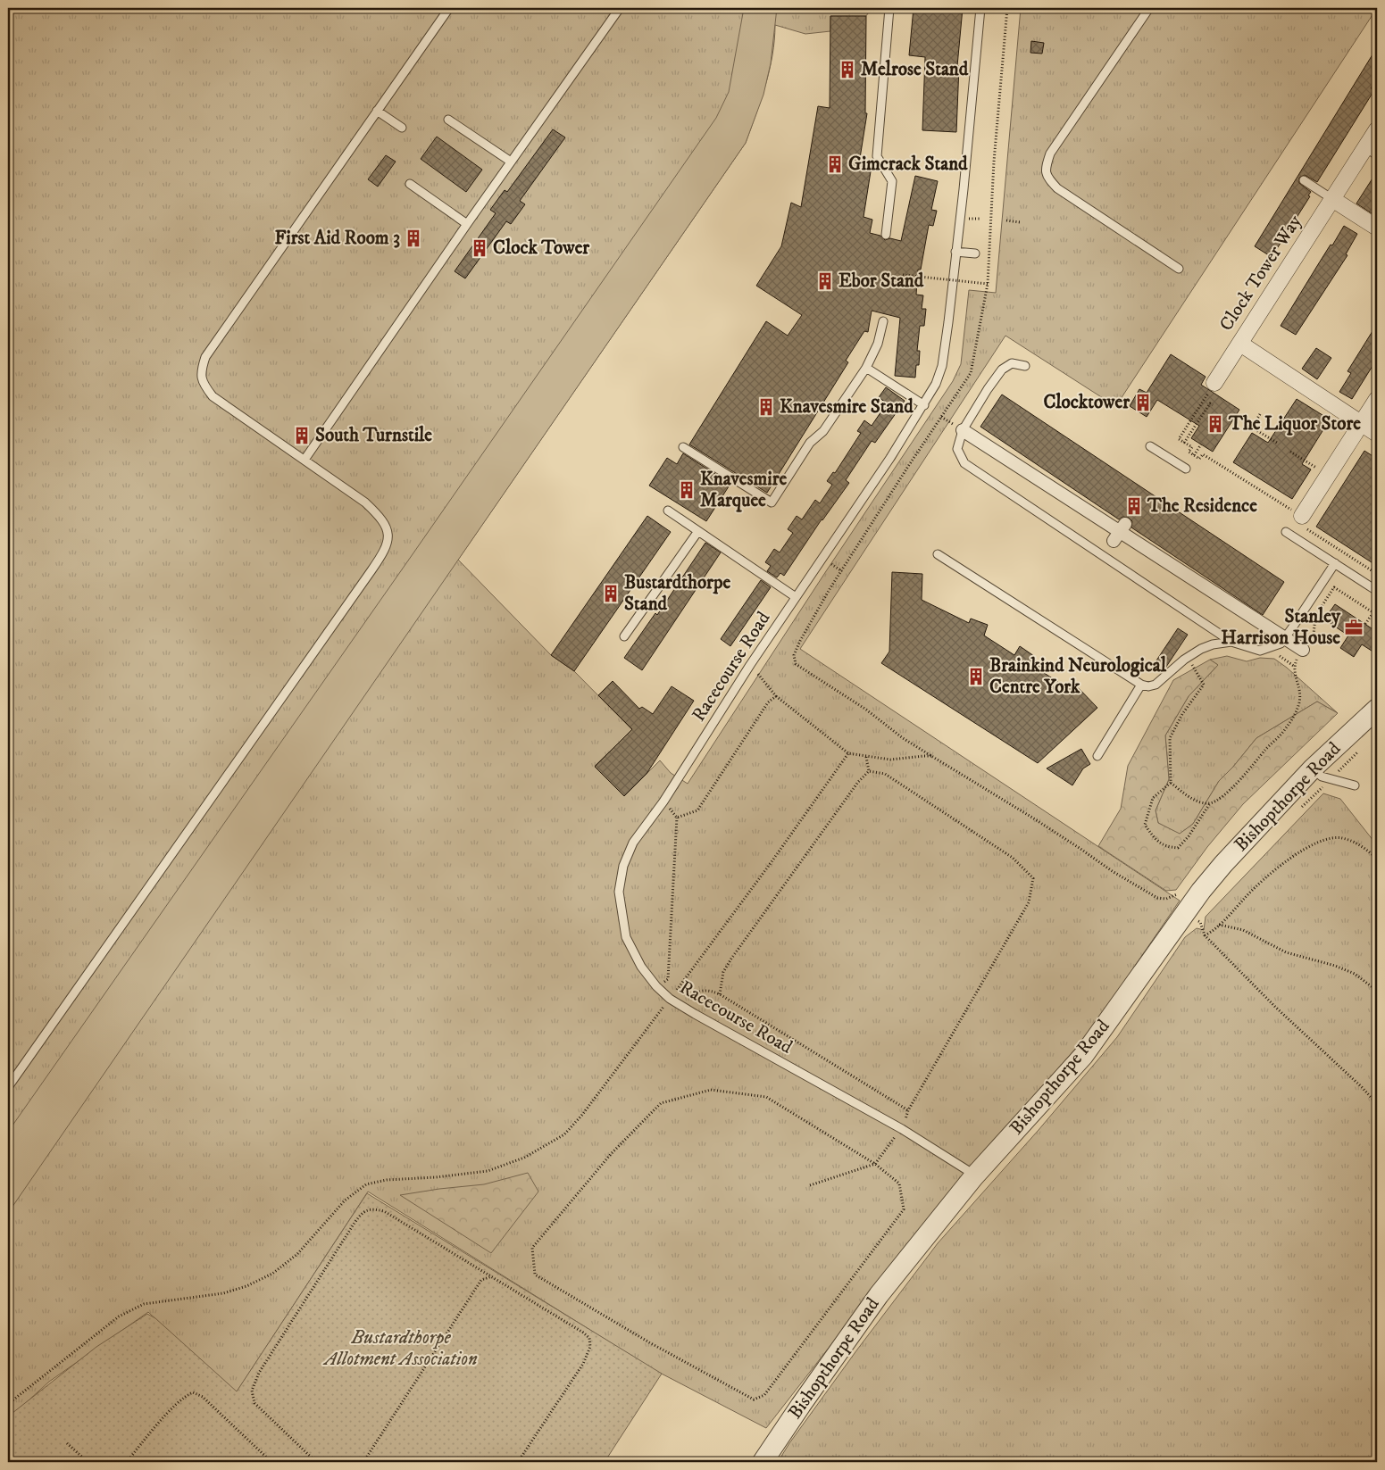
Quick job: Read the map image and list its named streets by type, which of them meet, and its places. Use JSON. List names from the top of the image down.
{
  "streets": {
    "street": ["Clock Tower Way", "Bishopthorpe Road"],
    "lane": ["Racecourse Road"]
  },
  "crossings": [
    ["Racecourse Road", "Bishopthorpe Road"]
  ],
  "parks": ["Bustardthorpe Allotment Association"],
  "places": {
    "building": [
      "Melrose Stand",
      "Gimcrack Stand",
      "First Aid Room 3",
      "Clock Tower",
      "Ebor Stand",
      "Clocktower",
      "Knavesmire Stand",
      "The Liquor Store",
      "South Turnstile",
      "Knavesmire Marquee",
      "The Residence",
      "Bustardthorpe Stand",
      "Brainkind Neurological Centre York"
    ],
    "office": ["Stanley Harrison House"]
  }
}
